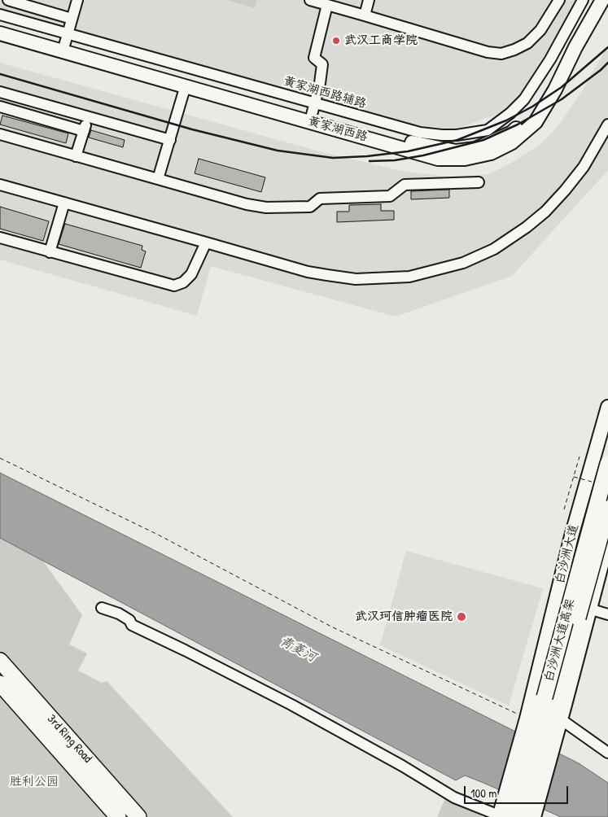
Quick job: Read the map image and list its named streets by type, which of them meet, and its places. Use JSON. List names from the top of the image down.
{
  "streets": {
    "highway": ["白沙洲大道高架", "3rd Ring Road"],
    "main road": ["黄家湖西路", "白沙洲大道"],
    "street": ["黄家湖西路辅路"]
  },
  "crossings": [
    ["黄家湖西路辅路", "黄家湖西路"],
    ["白沙洲大道", "白沙洲大道高架"]
  ],
  "water": ["青菱河"],
  "parks": ["胜利公园"],
  "places": ["武汉工商学院", "武汉珂信肿瘤医院"],
  "scale_bar": "100 m"
}
